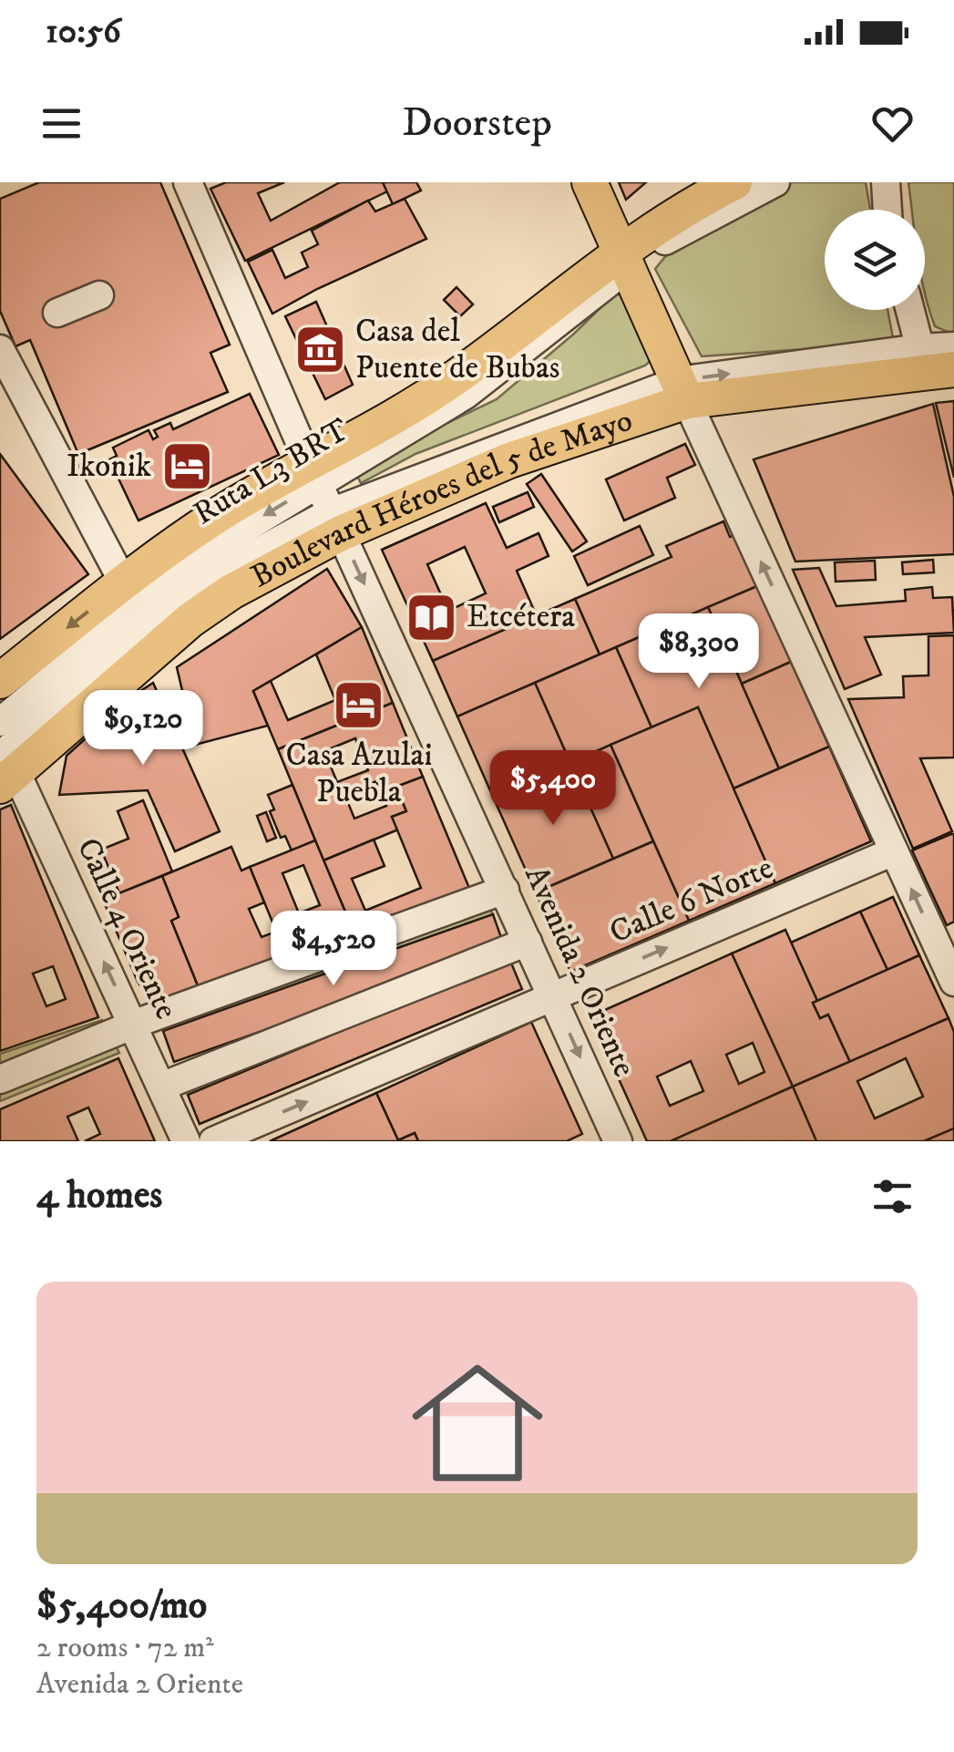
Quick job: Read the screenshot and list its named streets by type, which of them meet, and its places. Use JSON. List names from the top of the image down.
{
  "streets": {
    "main road": ["Boulevard Héroes del 5 de Mayo"],
    "street": [
      "Ruta L3 BRT",
      "Calle 6 Norte",
      "Calle 4 Oriente",
      "Avenida 2 Oriente"
    ]
  },
  "crossings": [
    ["Ruta L3 BRT", "Avenida 2 Oriente"],
    ["Boulevard Héroes del 5 de Mayo", "Calle 4 Oriente"],
    ["Boulevard Héroes del 5 de Mayo", "Avenida 2 Oriente"],
    ["Calle 6 Norte", "Avenida 2 Oriente"]
  ],
  "one_way": ["Ruta L3 BRT", "Calle 4 Oriente", "Avenida 2 Oriente"],
  "places": {
    "museum": ["Casa del Puente de Bubas"],
    "hotel": ["Ikonik", "Casa Azulai Puebla"],
    "library": ["Etcétera"]
  },
  "page": {
    "status": "10:56",
    "header": "Doorstep",
    "price": [
      "$8,300",
      "$9,120",
      "$5,400",
      "$4,520"
    ],
    "heading": "4 homes",
    "list": [
      {
        "name": "$5,400/mo",
        "note": "2 rooms · 72 m² · Avenida 2 Oriente"
      }
    ]
  }
}
